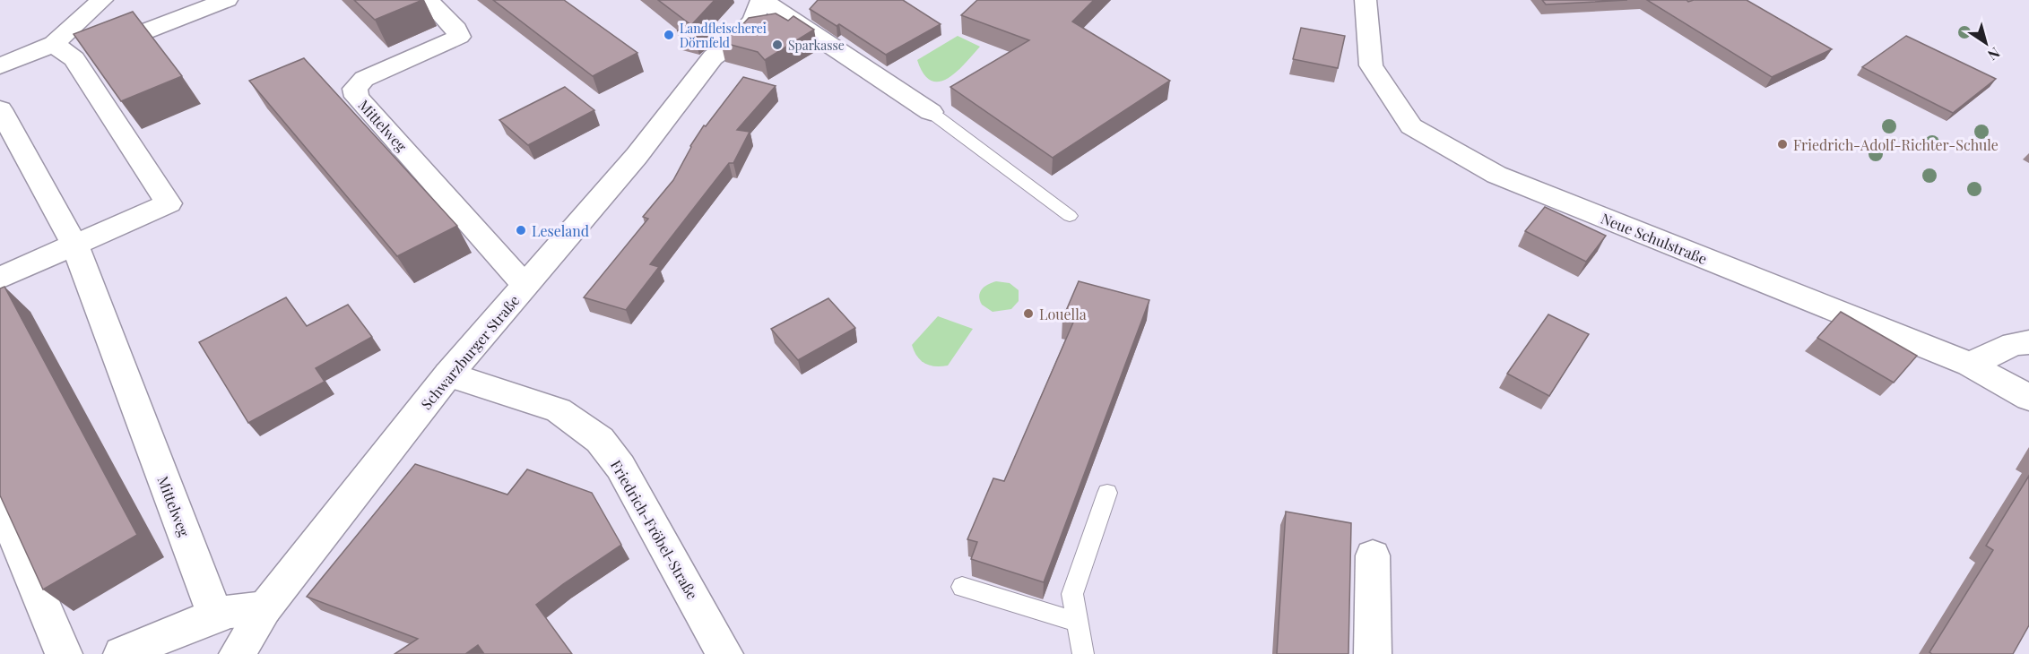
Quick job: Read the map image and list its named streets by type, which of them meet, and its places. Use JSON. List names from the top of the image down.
{
  "streets": {
    "street": [
      "Mittelweg",
      "Neue Schulstraße",
      "Schwarzburger Straße",
      "Friedrich-Fröbel-Straße"
    ]
  },
  "crossings": [
    ["Mittelweg", "Schwarzburger Straße"],
    ["Schwarzburger Straße", "Friedrich-Fröbel-Straße"]
  ],
  "places": [
    "Landfleischerei Dörnfeld",
    "Sparkasse",
    "Friedrich-Adolf-Richter-Schule",
    "Leseland",
    "Louella"
  ],
  "north": "bottom right"
}
